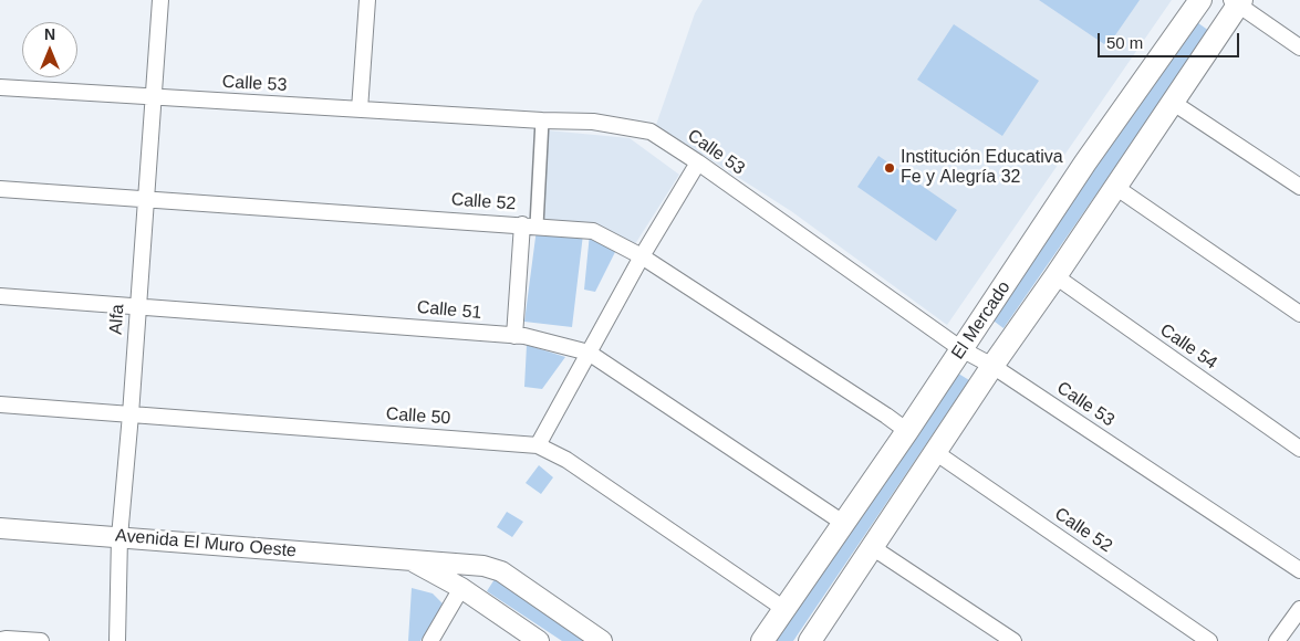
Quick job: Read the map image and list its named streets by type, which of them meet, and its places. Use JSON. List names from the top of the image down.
{
  "streets": {
    "main road": ["El Mercado"],
    "street": [
      "Calle 53",
      "Calle 52",
      "Calle 51",
      "Alfa",
      "Calle 54",
      "Calle 50",
      "Avenida El Muro Oeste"
    ]
  },
  "crossings": [
    ["Calle 53", "Alfa"],
    ["Calle 53", "El Mercado"],
    ["Calle 52", "Alfa"],
    ["Calle 52", "El Mercado"],
    ["Calle 51", "Alfa"],
    ["Calle 51", "El Mercado"],
    ["Alfa", "Calle 50"],
    ["Alfa", "Avenida El Muro Oeste"],
    ["El Mercado", "Calle 54"],
    ["El Mercado", "Calle 50"]
  ],
  "places": ["Institución Educativa Fe y Alegría 32"],
  "scale_bar": "50 m",
  "north": "top"
}
